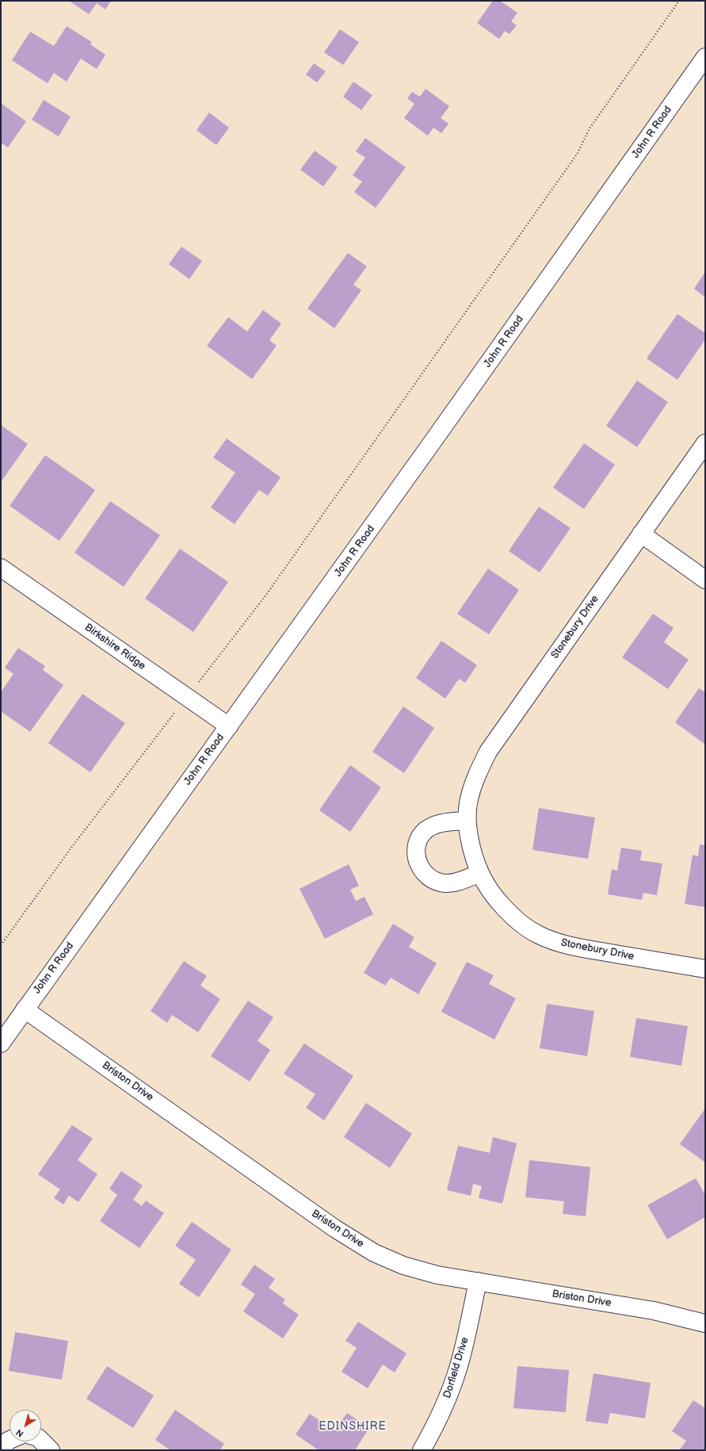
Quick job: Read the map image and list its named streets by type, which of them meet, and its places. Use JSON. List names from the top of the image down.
{
  "streets": {
    "street": [
      "John R Road",
      "Stonebury Drive",
      "Birkshire Ridge",
      "Briston Drive",
      "Dorfield Drive"
    ]
  },
  "crossings": [
    ["John R Road", "Birkshire Ridge"],
    ["John R Road", "Briston Drive"],
    ["Briston Drive", "Dorfield Drive"]
  ],
  "districts": ["EDINSHIRE"],
  "north": "bottom left"
}
